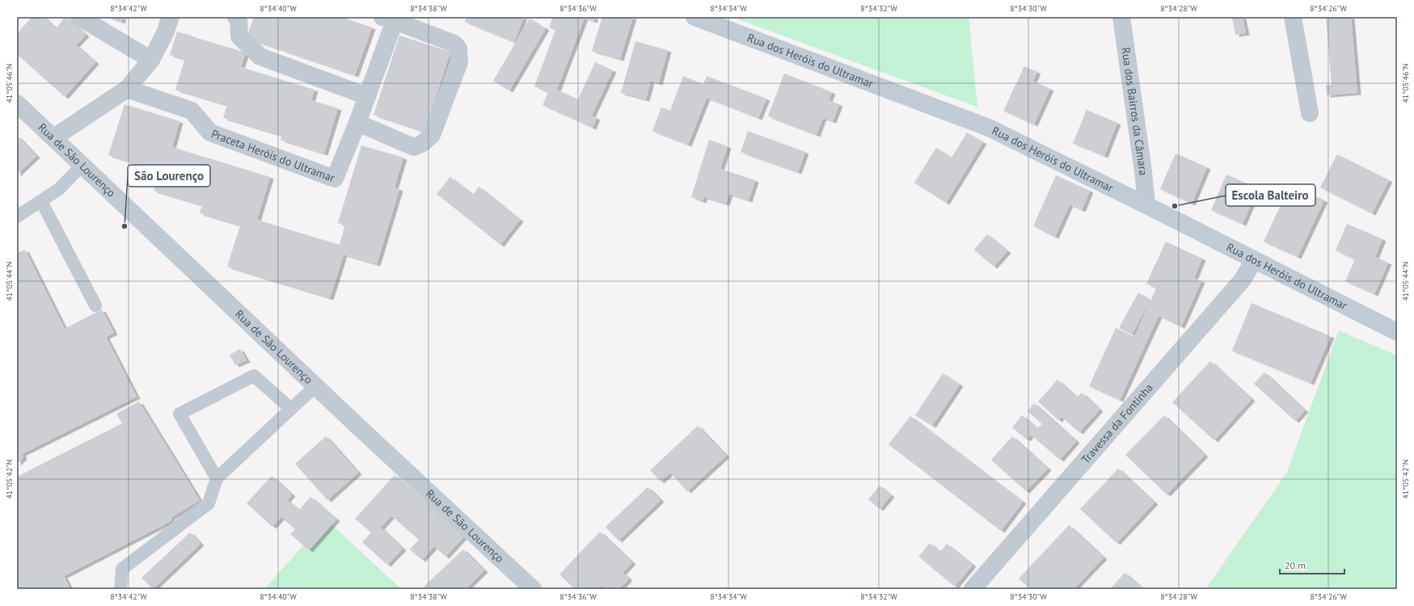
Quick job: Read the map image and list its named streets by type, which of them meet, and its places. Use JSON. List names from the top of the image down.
{
  "streets": {
    "street": [
      "Rua dos Heróis do Ultramar",
      "Rua dos Bairros da Câmara",
      "Praceta Heróis do Ultramar",
      "Rua de São Lourenço",
      "Travessa da Fontinha"
    ]
  },
  "crossings": [
    ["Rua dos Heróis do Ultramar", "Rua dos Bairros da Câmara"],
    ["Rua dos Heróis do Ultramar", "Travessa da Fontinha"]
  ],
  "places": ["Escola Balteiro", "São Lourenço"],
  "scale_bar": "20 m",
  "coordinates": [
    "8°34'42\"W",
    "8°34'40\"W",
    "8°34'38\"W",
    "8°34'36\"W",
    "8°34'34\"W",
    "8°34'32\"W",
    "8°34'30\"W",
    "8°34'28\"W",
    "8°34'26\"W",
    "41°05'46\"N",
    "41°05'44\"N",
    "41°05'42\"N"
  ]
}
